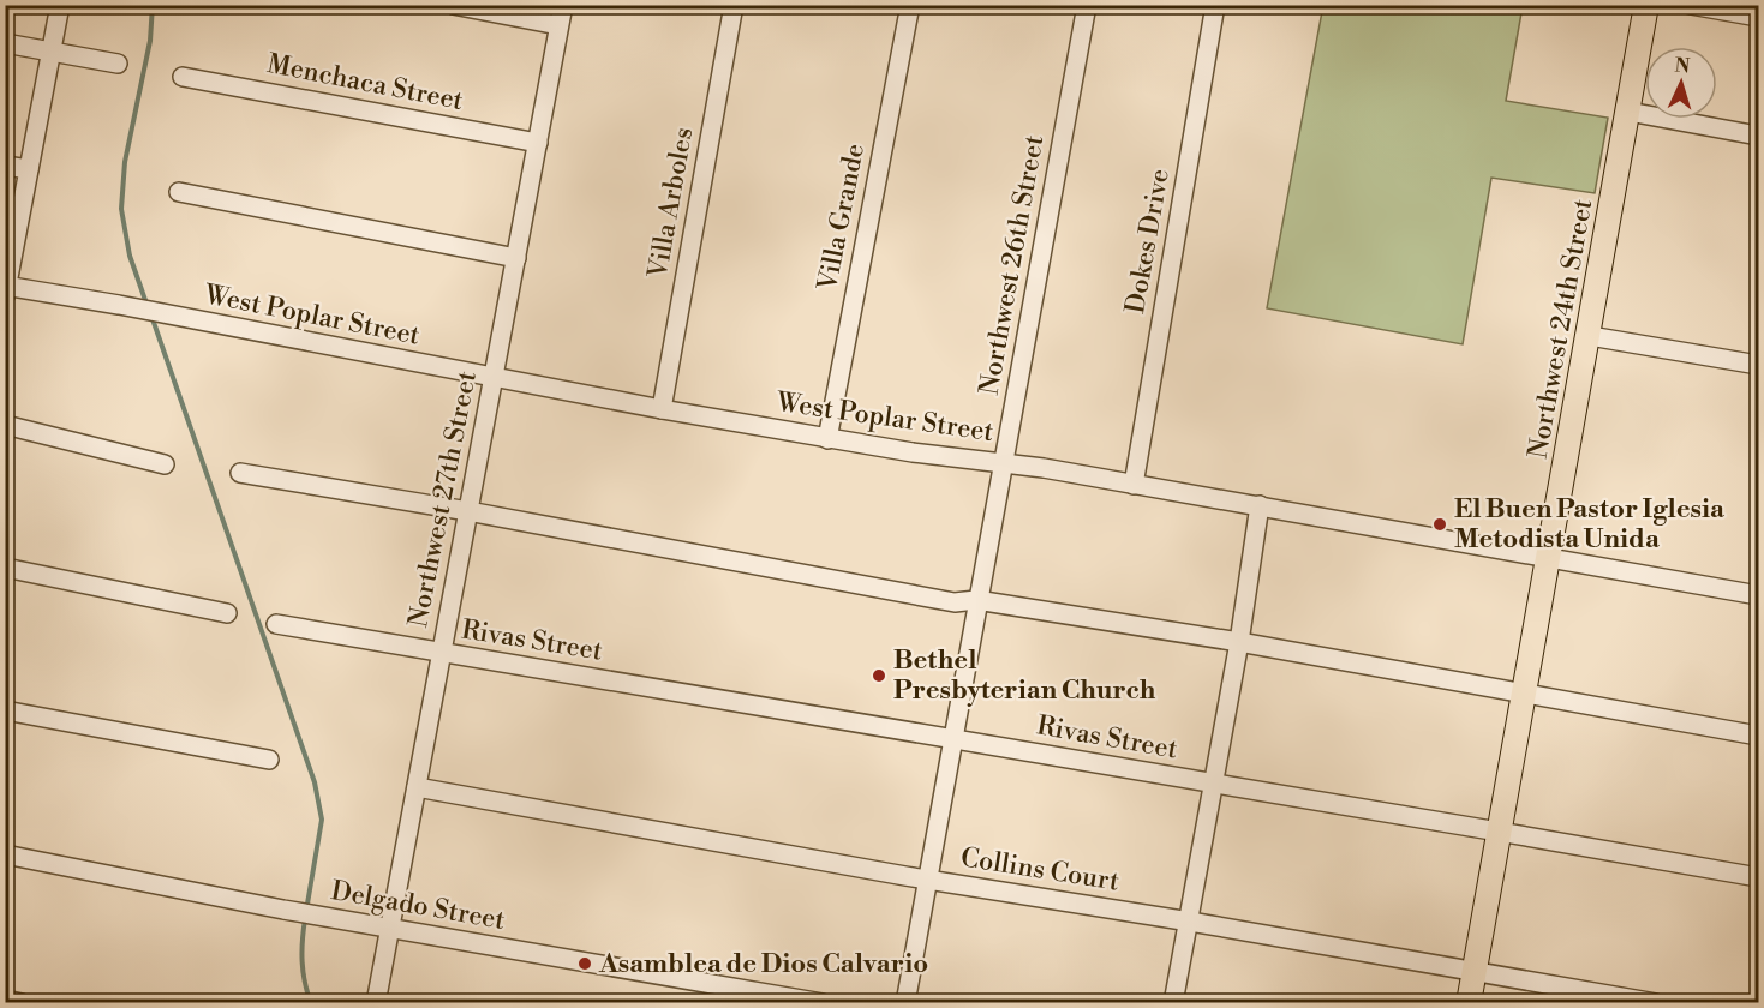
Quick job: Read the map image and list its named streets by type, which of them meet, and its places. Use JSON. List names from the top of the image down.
{
  "streets": {
    "main road": ["Northwest 24th Street"],
    "street": [
      "Menchaca Street",
      "Villa Arboles",
      "Villa Grande",
      "Dokes Drive",
      "Northwest 26th Street",
      "West Poplar Street",
      "Northwest 27th Street",
      "Rivas Street",
      "Collins Court",
      "Delgado Street"
    ]
  },
  "crossings": [
    ["Menchaca Street", "Northwest 27th Street"],
    ["Villa Arboles", "West Poplar Street"],
    ["Villa Grande", "West Poplar Street"],
    ["Dokes Drive", "West Poplar Street"],
    ["Northwest 26th Street", "West Poplar Street"],
    ["Northwest 26th Street", "Rivas Street"],
    ["Northwest 26th Street", "Collins Court"],
    ["West Poplar Street", "Northwest 24th Street"],
    ["West Poplar Street", "Northwest 27th Street"],
    ["Northwest 24th Street", "Rivas Street"],
    ["Northwest 24th Street", "Collins Court"],
    ["Northwest 27th Street", "Rivas Street"],
    ["Northwest 27th Street", "Collins Court"],
    ["Northwest 27th Street", "Delgado Street"]
  ],
  "places": ["El Buen Pastor Iglesia Metodista Unida", "Bethel Presbyterian Church", "Asamblea de Dios Calvario"],
  "north": "top"
}
